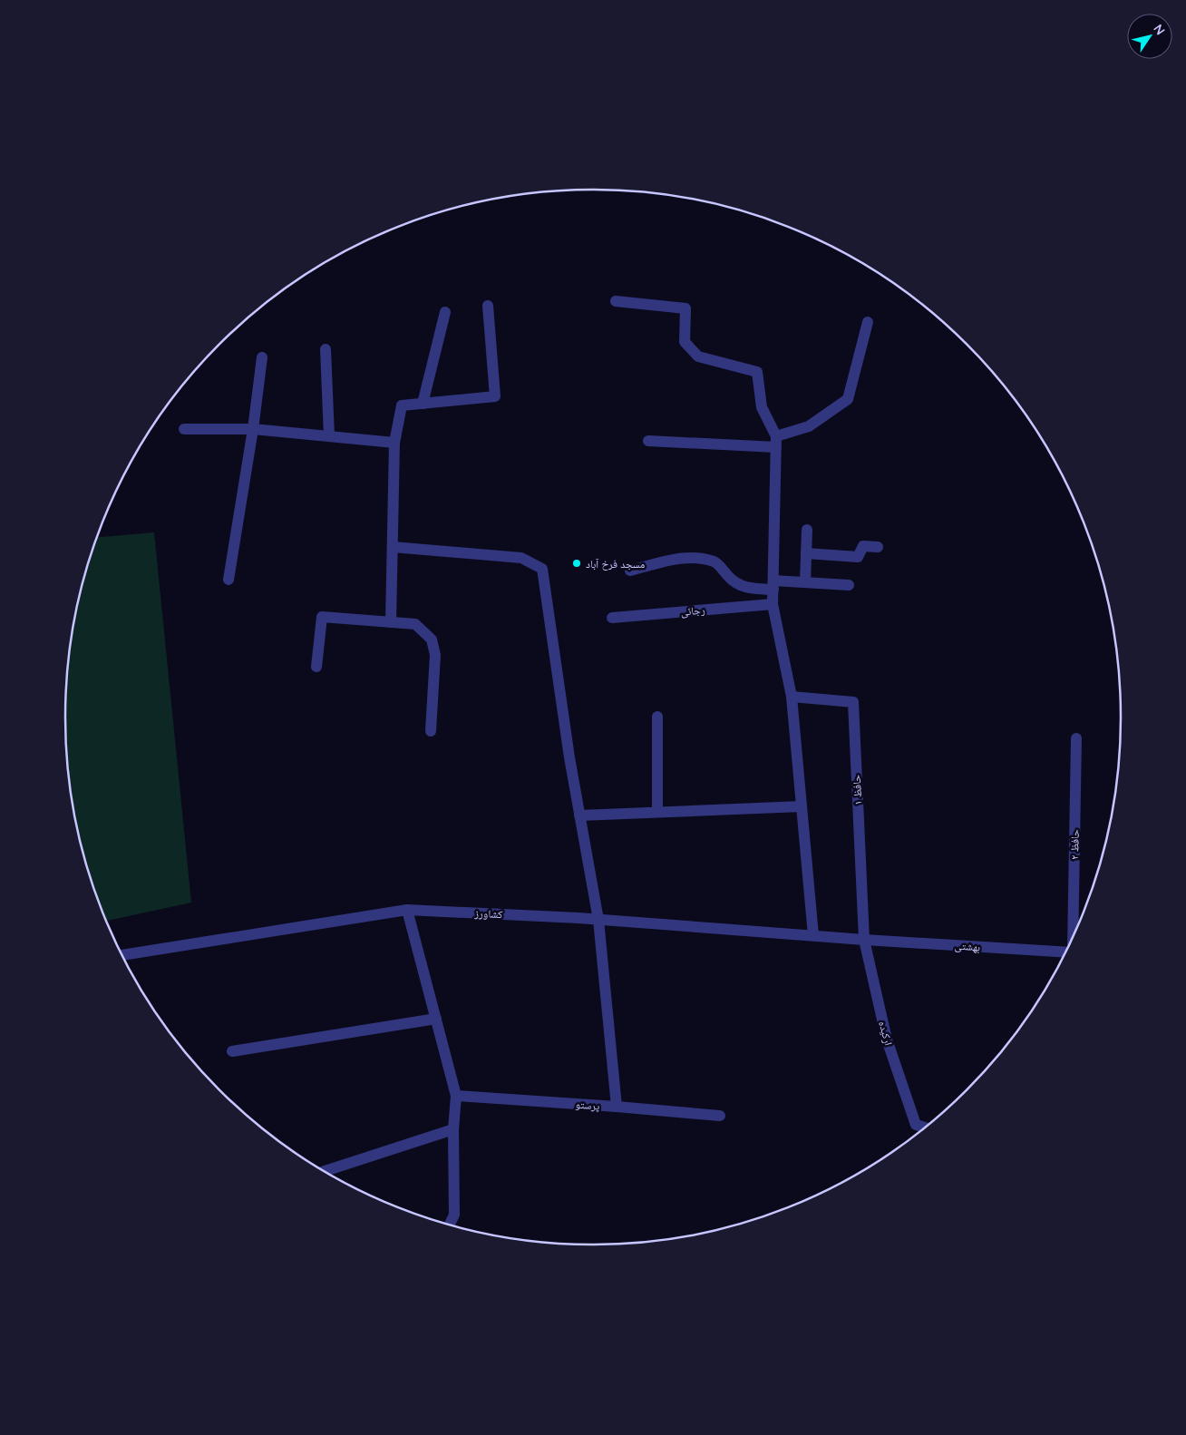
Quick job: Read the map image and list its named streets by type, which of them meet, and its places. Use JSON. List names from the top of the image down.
{
  "streets": {
    "street": [
      "رجائی",
      "حافظ ۱",
      "حافظ ۲",
      "کشاورز",
      "بهشتی",
      "ارکیده",
      "پرستو"
    ]
  },
  "crossings": [
    ["حافظ ۱", "کشاورز"],
    ["حافظ ۱", "بهشتی"],
    ["حافظ ۱", "ارکیده"],
    ["کشاورز", "بهشتی"],
    ["کشاورز", "ارکیده"],
    ["بهشتی", "ارکیده"]
  ],
  "places": ["مسجد فرخ آباد"],
  "north": "top right"
}
